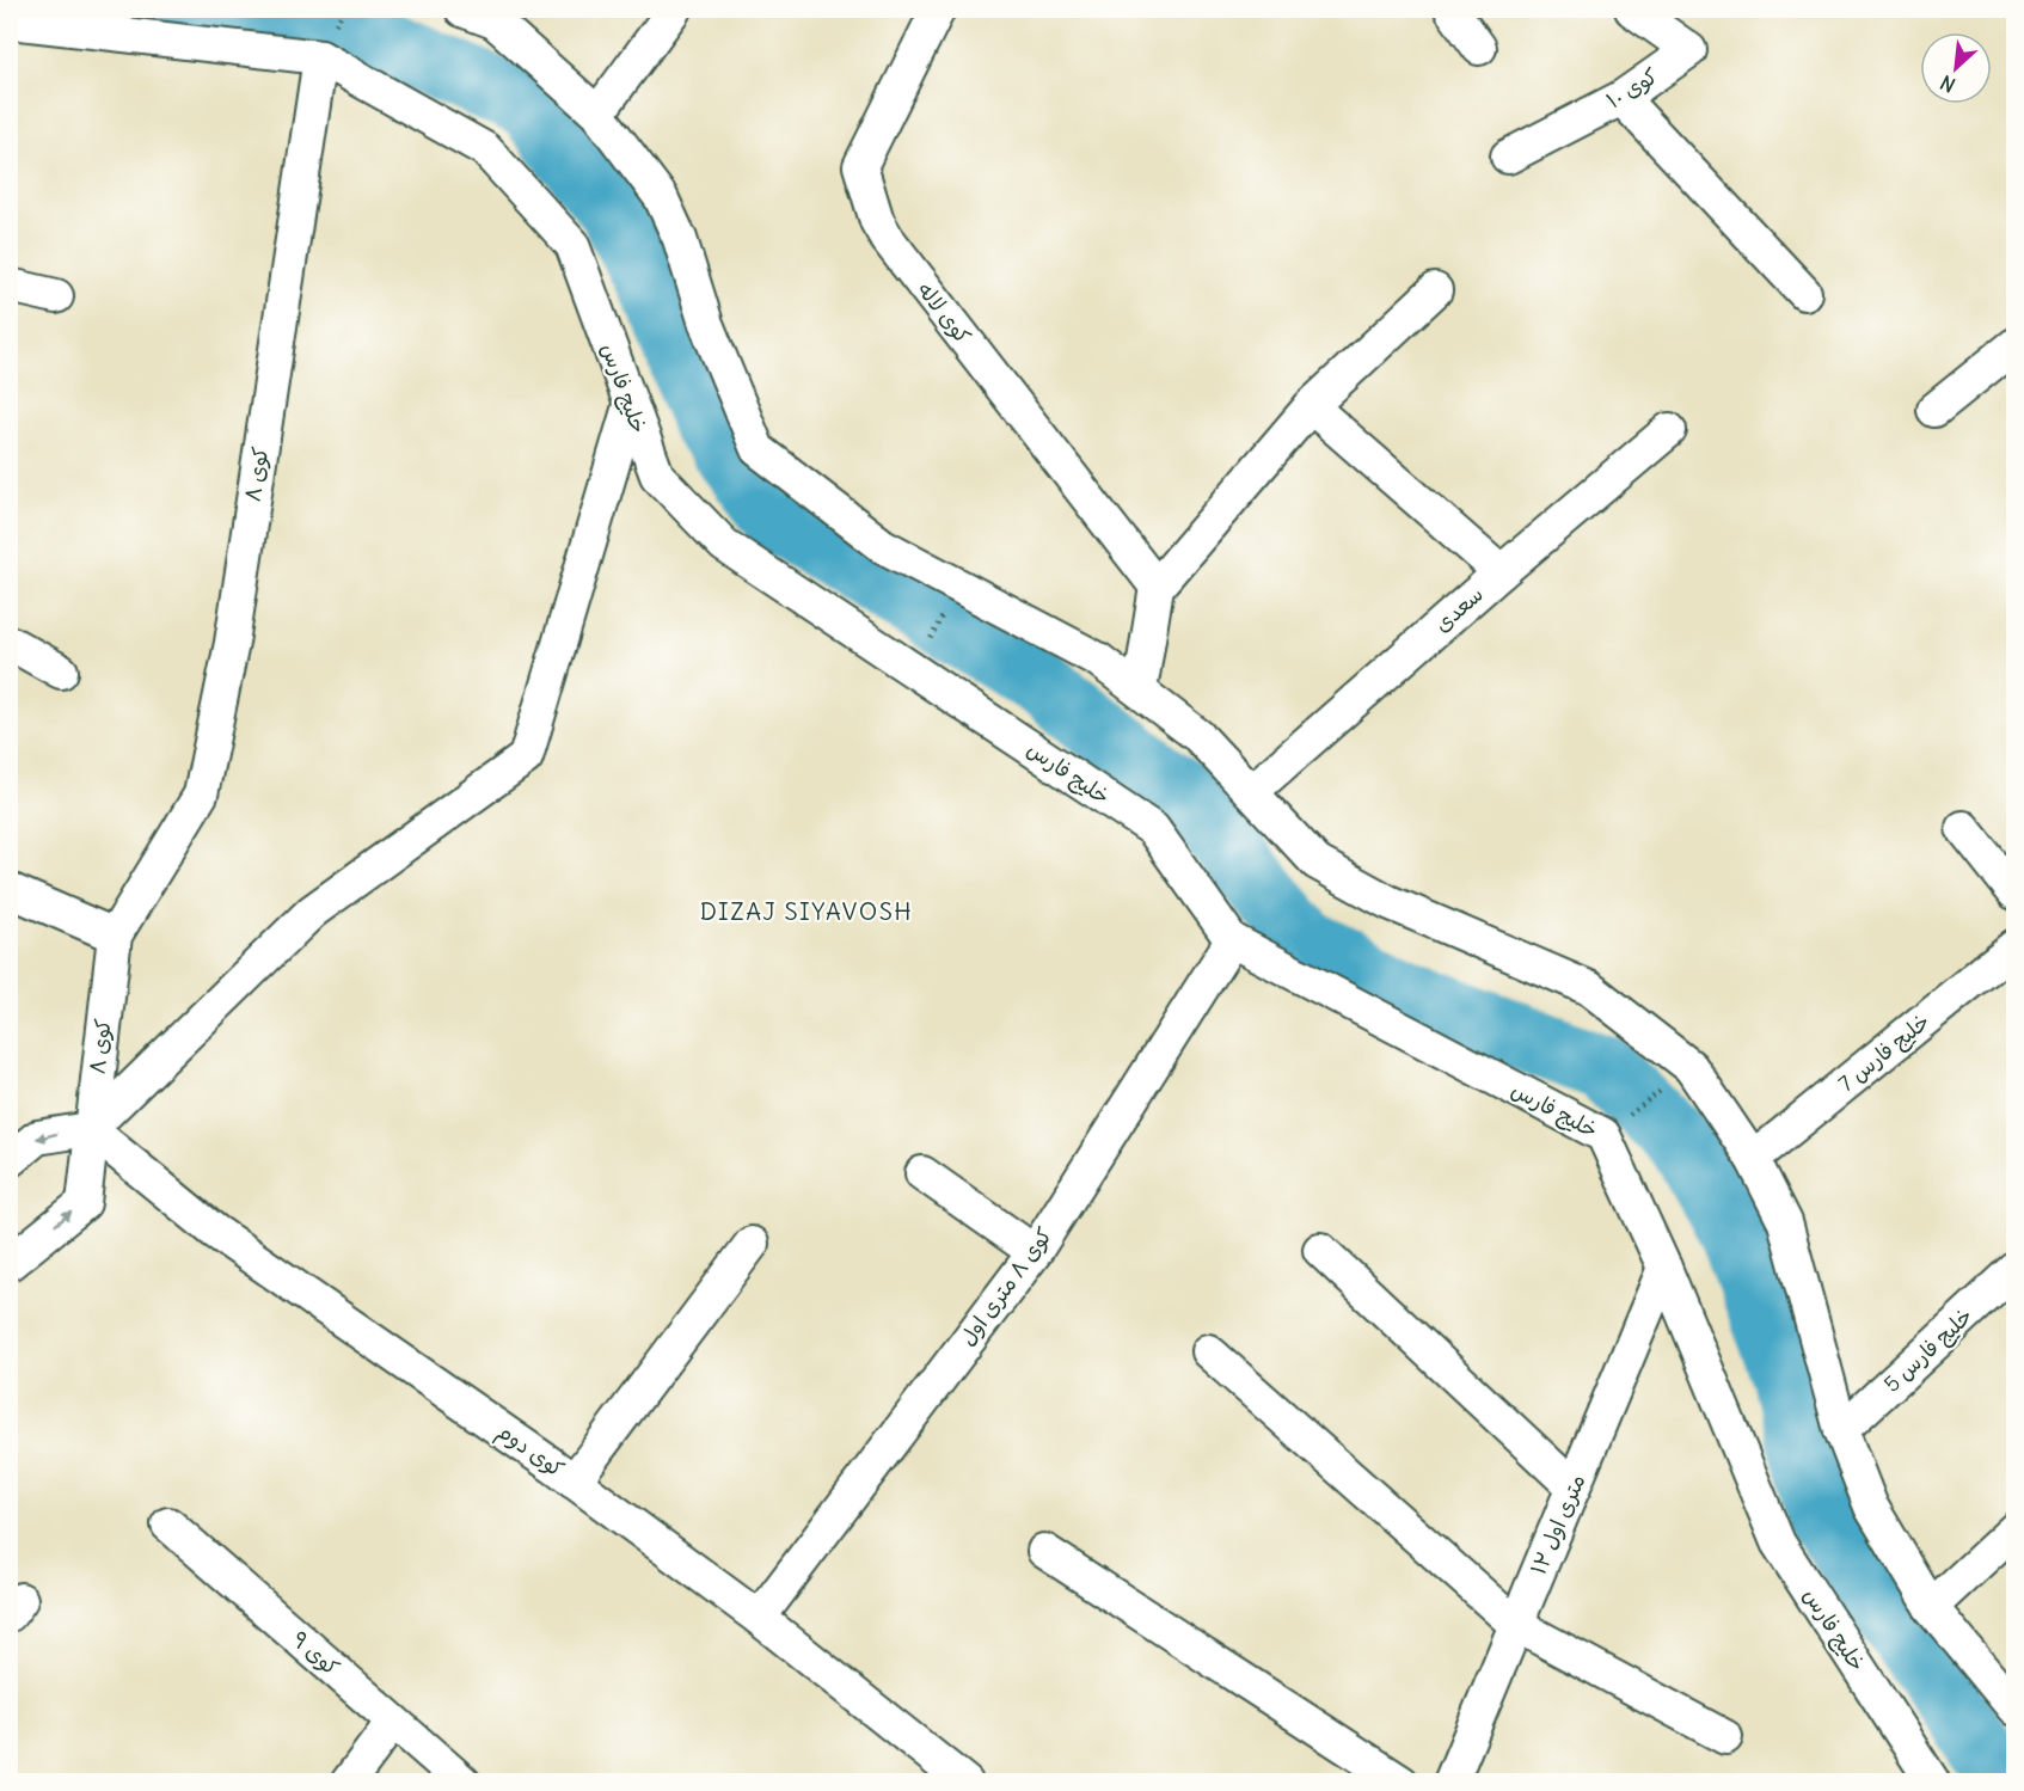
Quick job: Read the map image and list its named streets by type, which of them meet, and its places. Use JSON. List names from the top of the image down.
{
  "streets": {
    "street": [
      "کوی ۱۰",
      "کوی لاله",
      "خلیج فارس",
      "کوی ۸",
      "سعدی",
      "خلیج فارس 7",
      "کوی ۸ متری اول",
      "خلیج فارس 5",
      "کوی دوم",
      "۱۲ متری اول",
      "کوی ۹"
    ]
  },
  "crossings": [
    ["خلیج فارس", "کوی ۸"],
    ["خلیج فارس", "کوی ۸ متری اول"],
    ["خلیج فارس", "۱۲ متری اول"],
    ["کوی ۸", "کوی دوم"],
    ["کوی ۸ متری اول", "کوی دوم"]
  ],
  "districts": ["DIZAJ SIYAVOSH"],
  "north": "bottom left"
}
